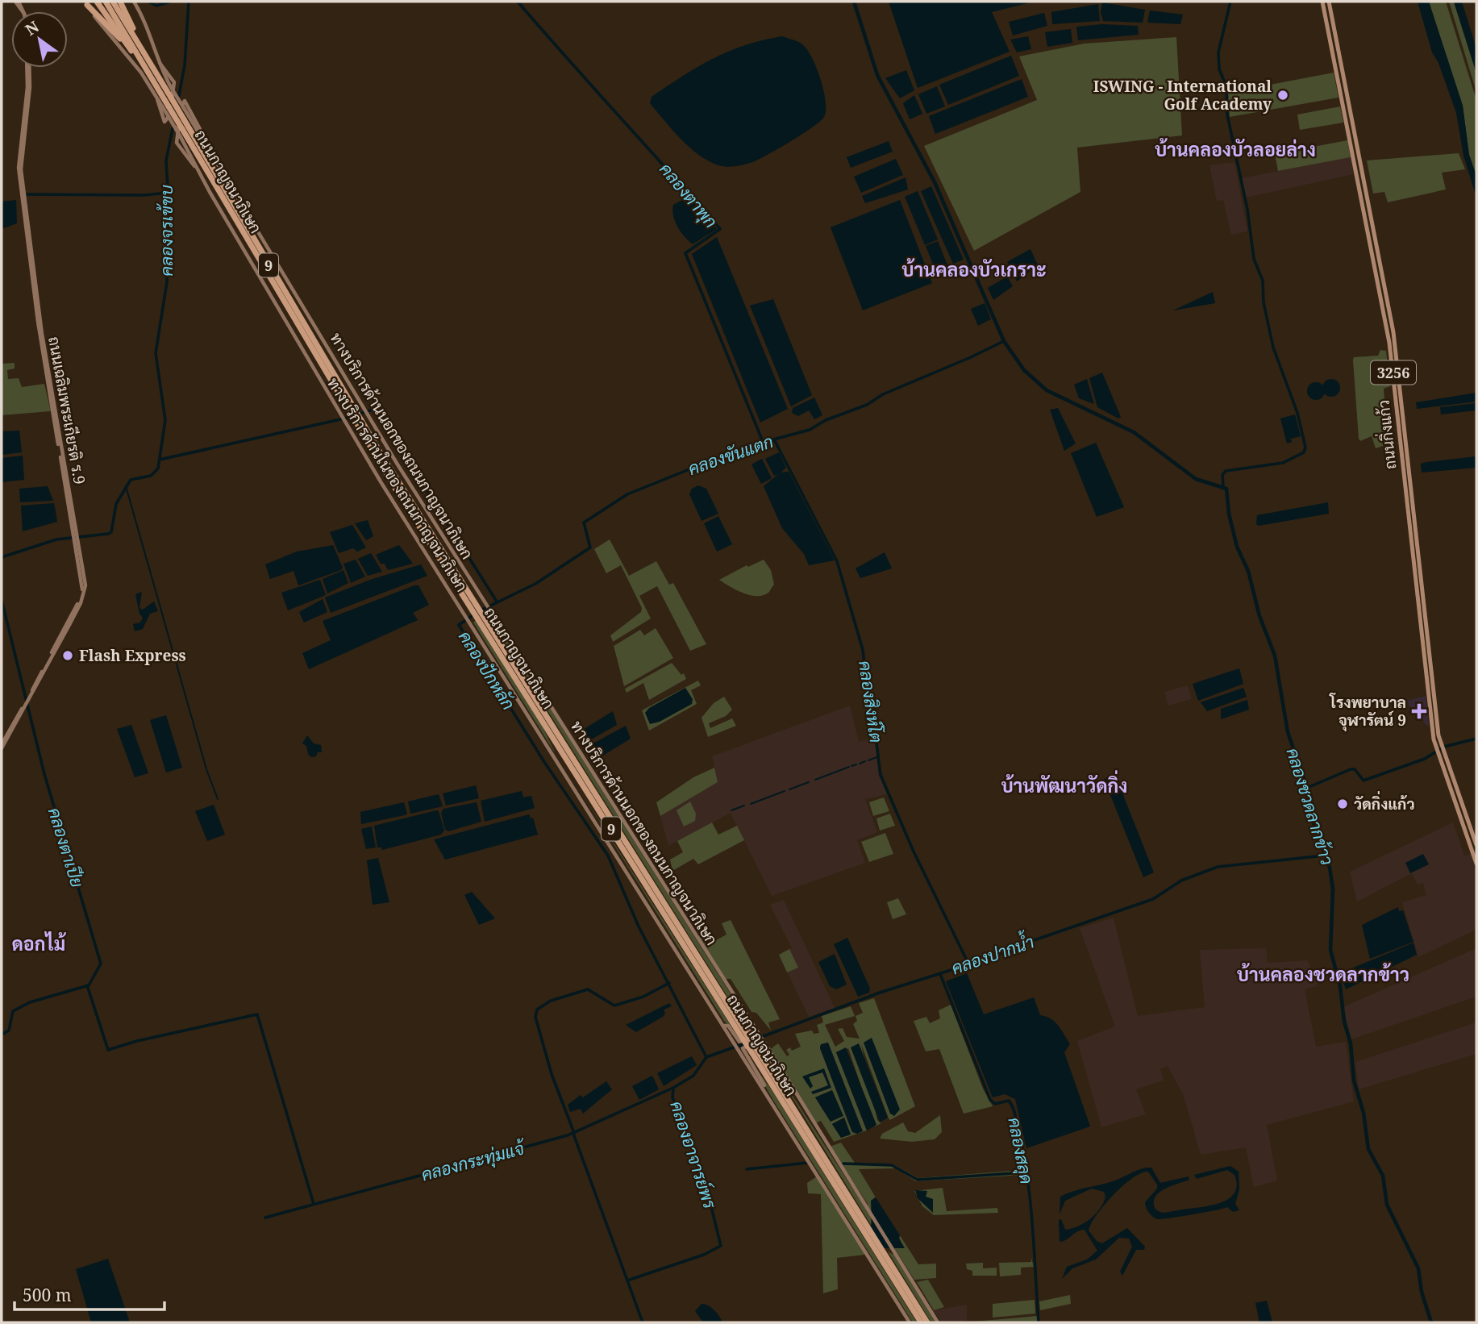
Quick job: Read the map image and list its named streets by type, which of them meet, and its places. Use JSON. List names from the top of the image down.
{
  "streets": {
    "highway": ["ถนนกาญจนาภิเษก", "9"],
    "main road": [
      "3256",
      "ถนนเฉลิมพระเกียรติ ร.9",
      "ถนนกิ่งแก้ว",
      "ทางบริการด้านนอกของถนนกาญจนาภิเษก",
      "ทางบริการด้านในของถนนกาญจนาภิเษก"
    ]
  },
  "crossings": [
    ["ถนนกาญจนาภิเษก", "ทางบริการด้านในของถนนกาญจนาภิเษก"]
  ],
  "districts": [
    "บ้านคลองบัวลอยล่าง",
    "บ้านคลองบัวเกราะ",
    "บ้านพัฒนาวัดกิ่ง",
    "ดอกไม้",
    "บ้านคลองชวดลากข้าว"
  ],
  "water": [
    "คลองตาพุก",
    "คลองจรเข้ขบ",
    "คลองขันแตก",
    "คลองปักหลัก",
    "คลองสิงห์โต",
    "คลองชวดลากข้าว",
    "คลองตาเปีย",
    "คลองปากน้ำ",
    "คลองสลุด",
    "คลองอาจารย์พร",
    "คลองกระทุ่มแจ้"
  ],
  "places": {
    "other": ["ISWING - International Golf Academy", "Flash Express", "วัดกิ่งแก้ว"],
    "health": ["โรงพยาบาล จุฬารัตน์ 9"]
  },
  "scale_bar": "500 m",
  "north": "top left"
}
